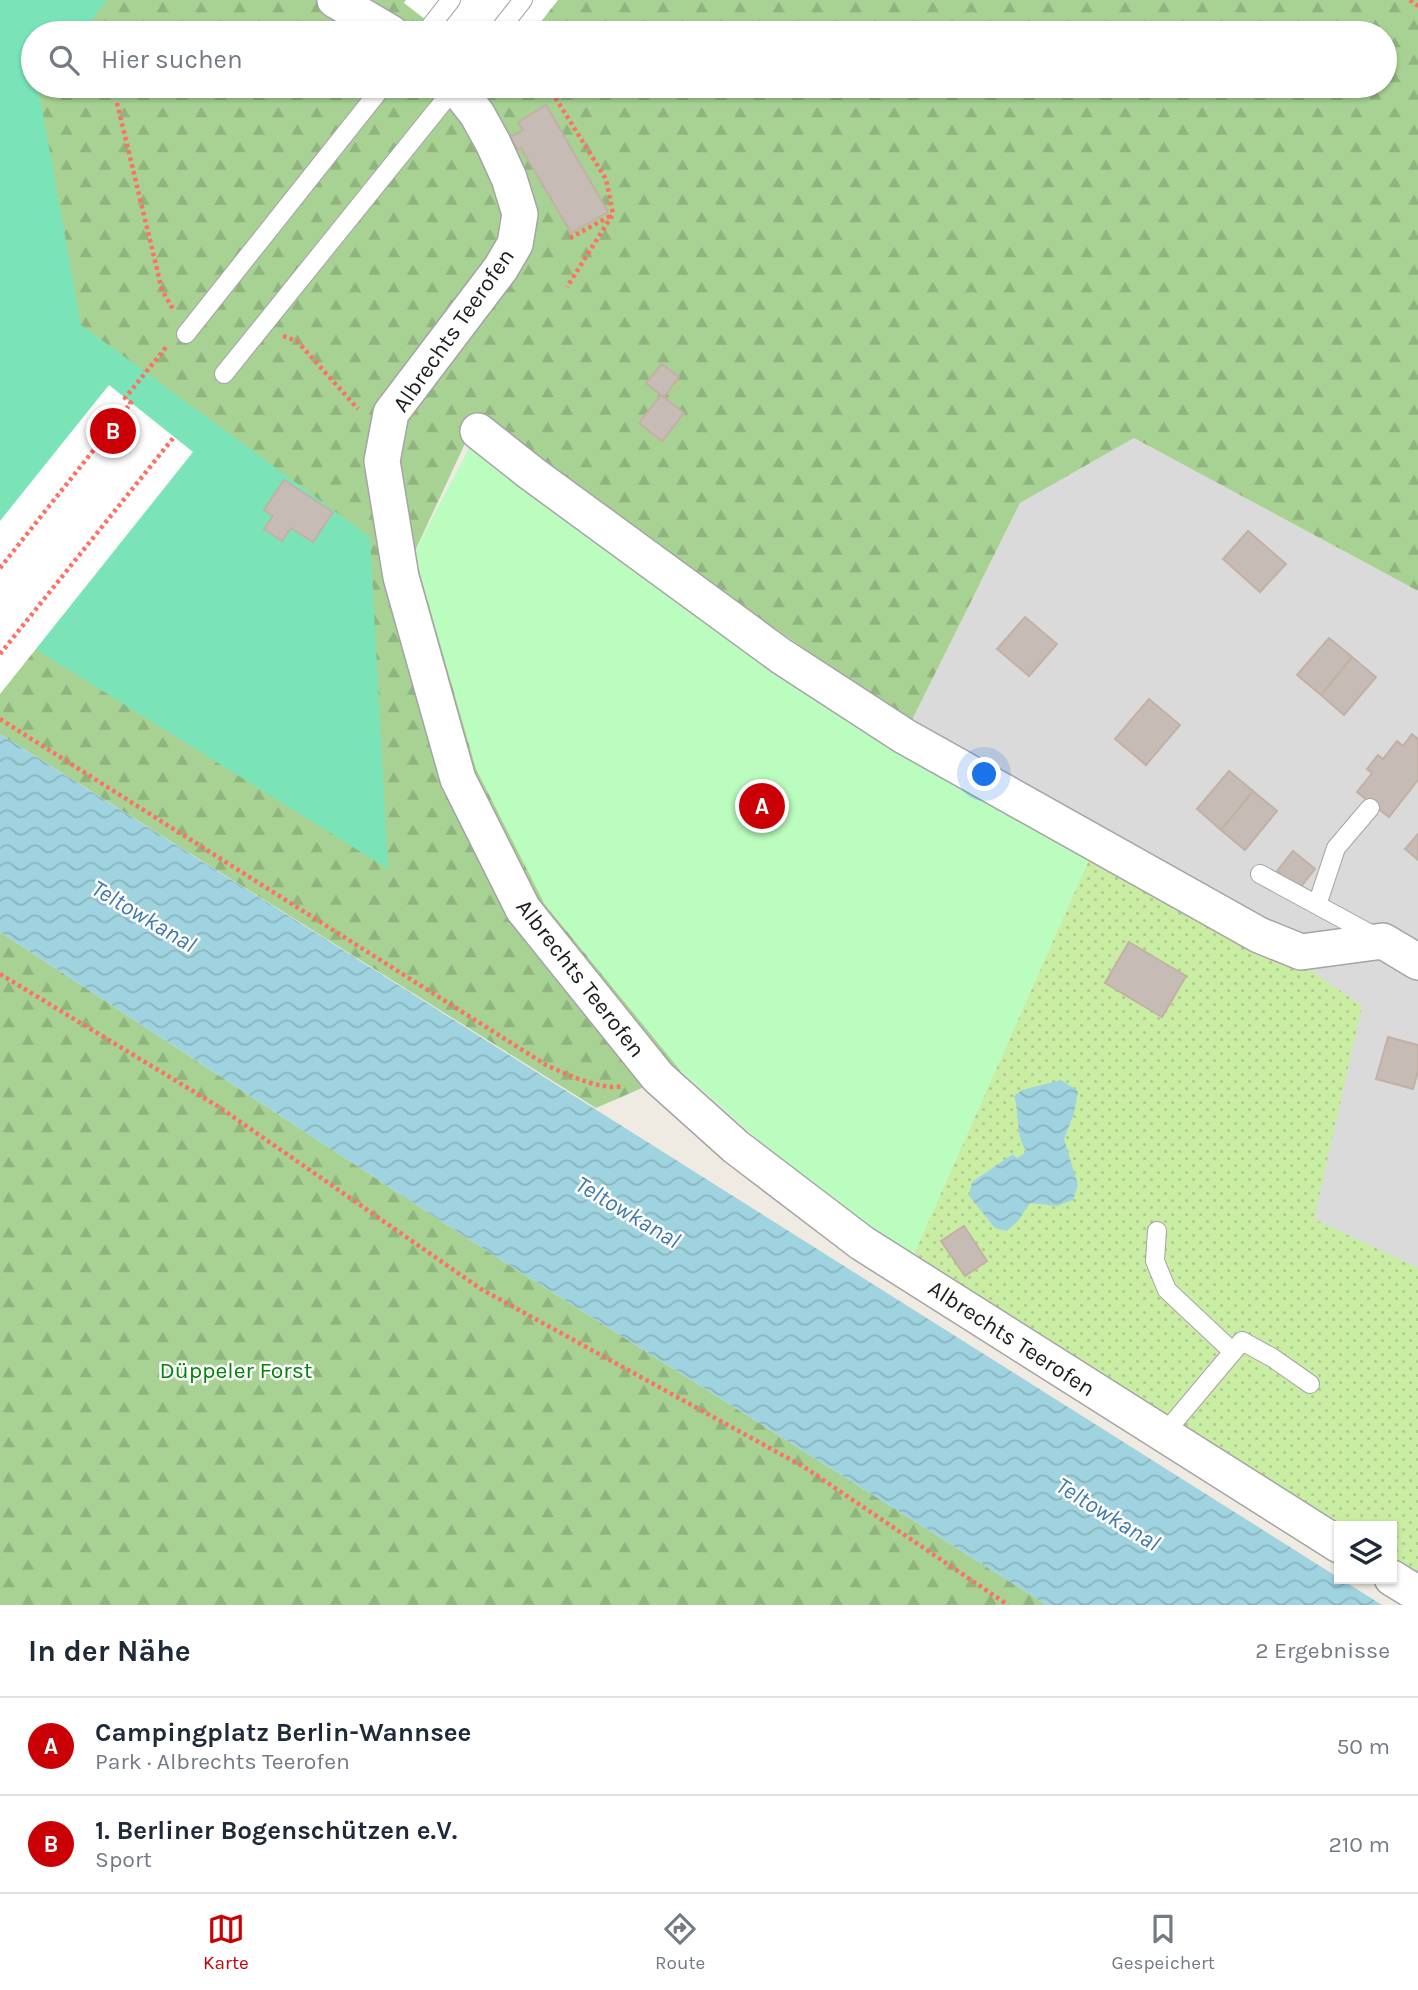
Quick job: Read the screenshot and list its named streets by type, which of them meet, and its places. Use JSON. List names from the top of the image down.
{
  "streets": {
    "street": ["Albrechts Teerofen"]
  },
  "water": ["Teltowkanal"],
  "parks": ["Düppeler Forst"],
  "page": {
    "search": "Hier suchen",
    "pins": ["B", "A"],
    "heading": ["In der Nähe", "2 Ergebnisse"],
    "list": [
      {
        "mark": "A",
        "name": "Campingplatz Berlin-Wannsee",
        "note": "Park · Albrechts Teerofen",
        "value": "50 m"
      },
      {
        "mark": "B",
        "name": "1. Berliner Bogenschützen e.V.",
        "note": "Sport",
        "value": "210 m"
      }
    ],
    "nav": ["Karte", "Route", "Gespeichert"]
  }
}
